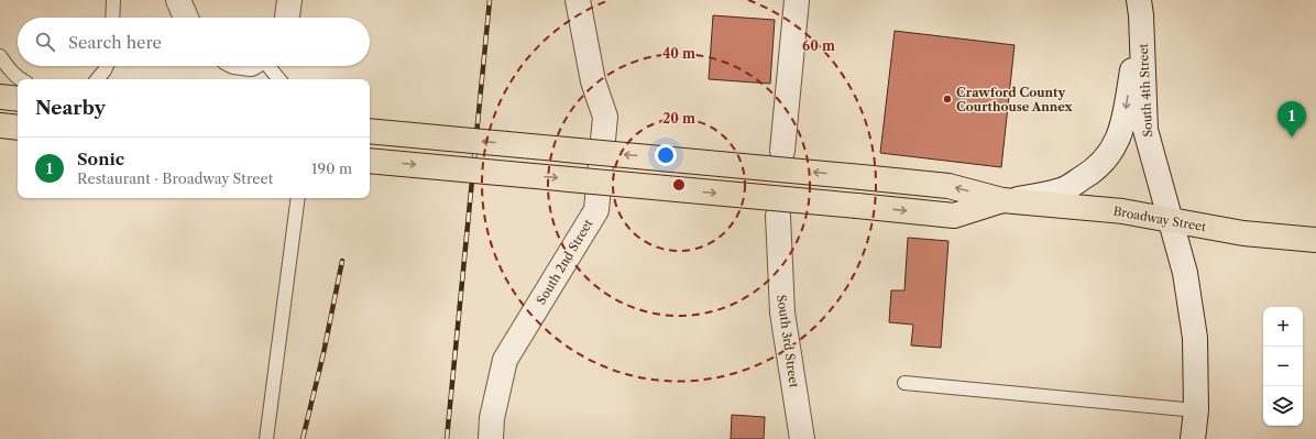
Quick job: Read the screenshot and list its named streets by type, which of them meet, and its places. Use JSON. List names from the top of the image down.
{
  "streets": {
    "main road": ["Broadway Street"],
    "street": ["South 4th Street", "South 2nd Street", "South 3rd Street"]
  },
  "crossings": [
    ["South 4th Street", "Broadway Street"]
  ],
  "places": ["Crawford County Courthouse Annex"],
  "page": {
    "search": "Search here",
    "heading": "Nearby",
    "pins": "1",
    "list": [
      {
        "mark": "1",
        "name": "Sonic",
        "note": "Restaurant · Broadway Street",
        "value": "190 m"
      }
    ],
    "map_buttons": ["+", "−"]
  },
  "rings": ["60 m", "40 m", "20 m"]
}
